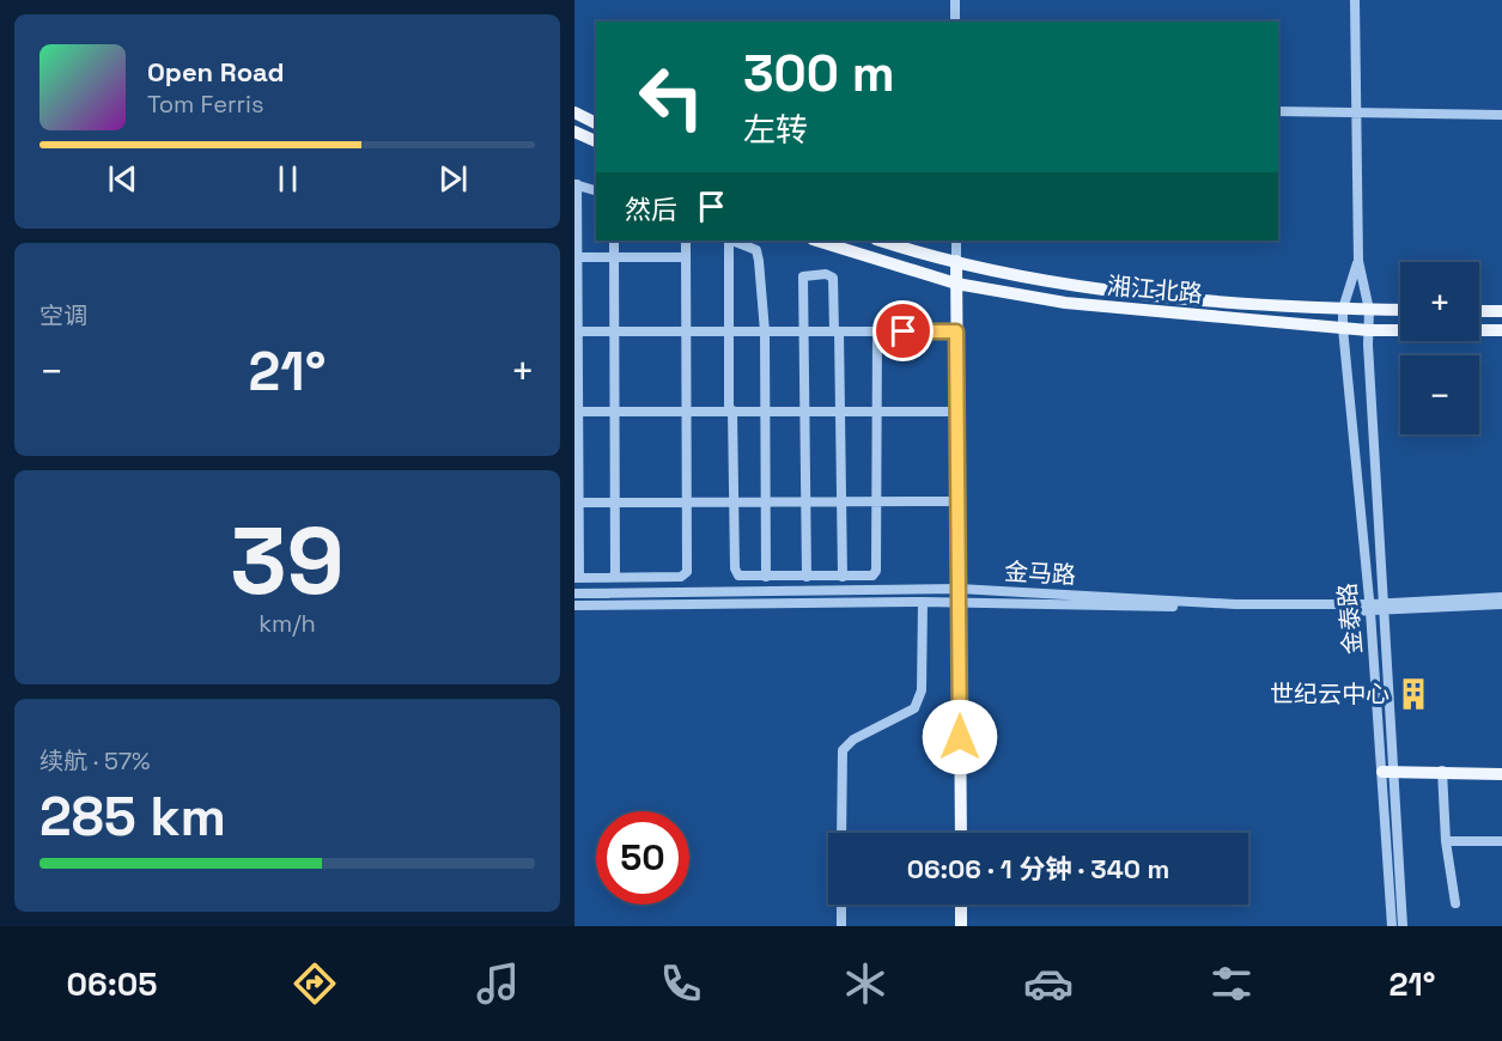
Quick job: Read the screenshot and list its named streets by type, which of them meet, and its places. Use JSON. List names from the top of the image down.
{
  "streets": {
    "main road": ["湘江北路"],
    "street": ["金马路", "金泰路"]
  },
  "crossings": [
    ["湘江北路", "金泰路"],
    ["金马路", "金泰路"]
  ],
  "places": {
    "building": ["世纪云中心"]
  },
  "page": {
    "turn": ["300 m", "左转"],
    "song": ["Open Road", "Tom Ferris"],
    "then": "然后",
    "tile": [
      "空调",
      ["39", "km/h"],
      ["续航 · 57%", "285 km"]
    ],
    "map_buttons": ["+", "−"],
    "heat": ["−", "21°", "+"],
    "limit": "50",
    "trip": "06:06 · 1 分钟 · 340 m",
    "tabs": ["06:05", "21°"]
  }
}
